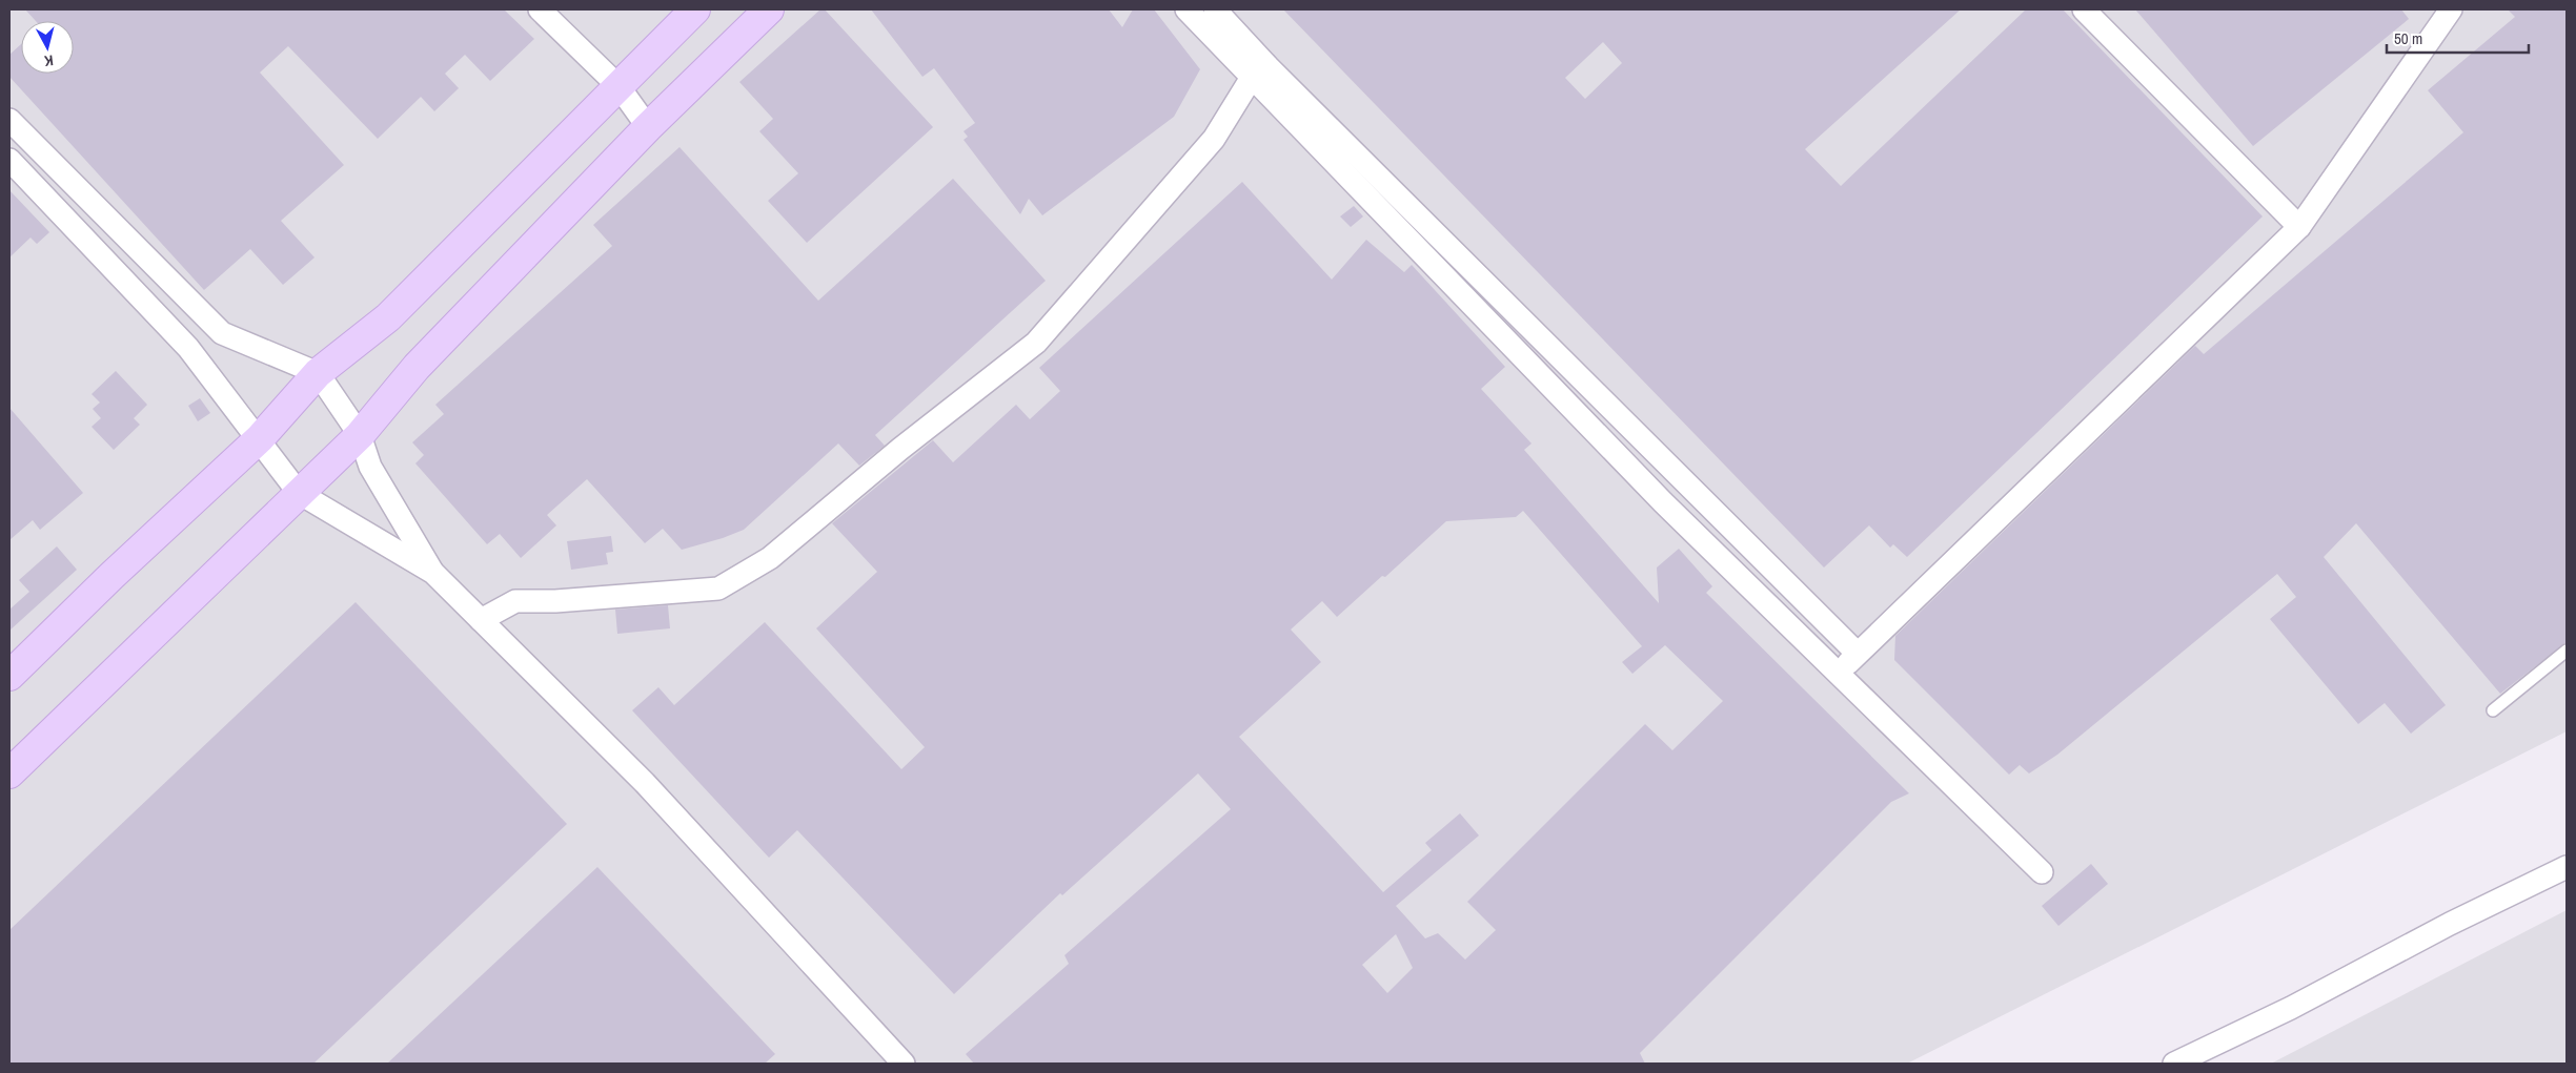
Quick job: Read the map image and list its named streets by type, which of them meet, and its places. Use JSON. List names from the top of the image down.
{
  "scale_bar": "50 m",
  "north": "bottom"
}
